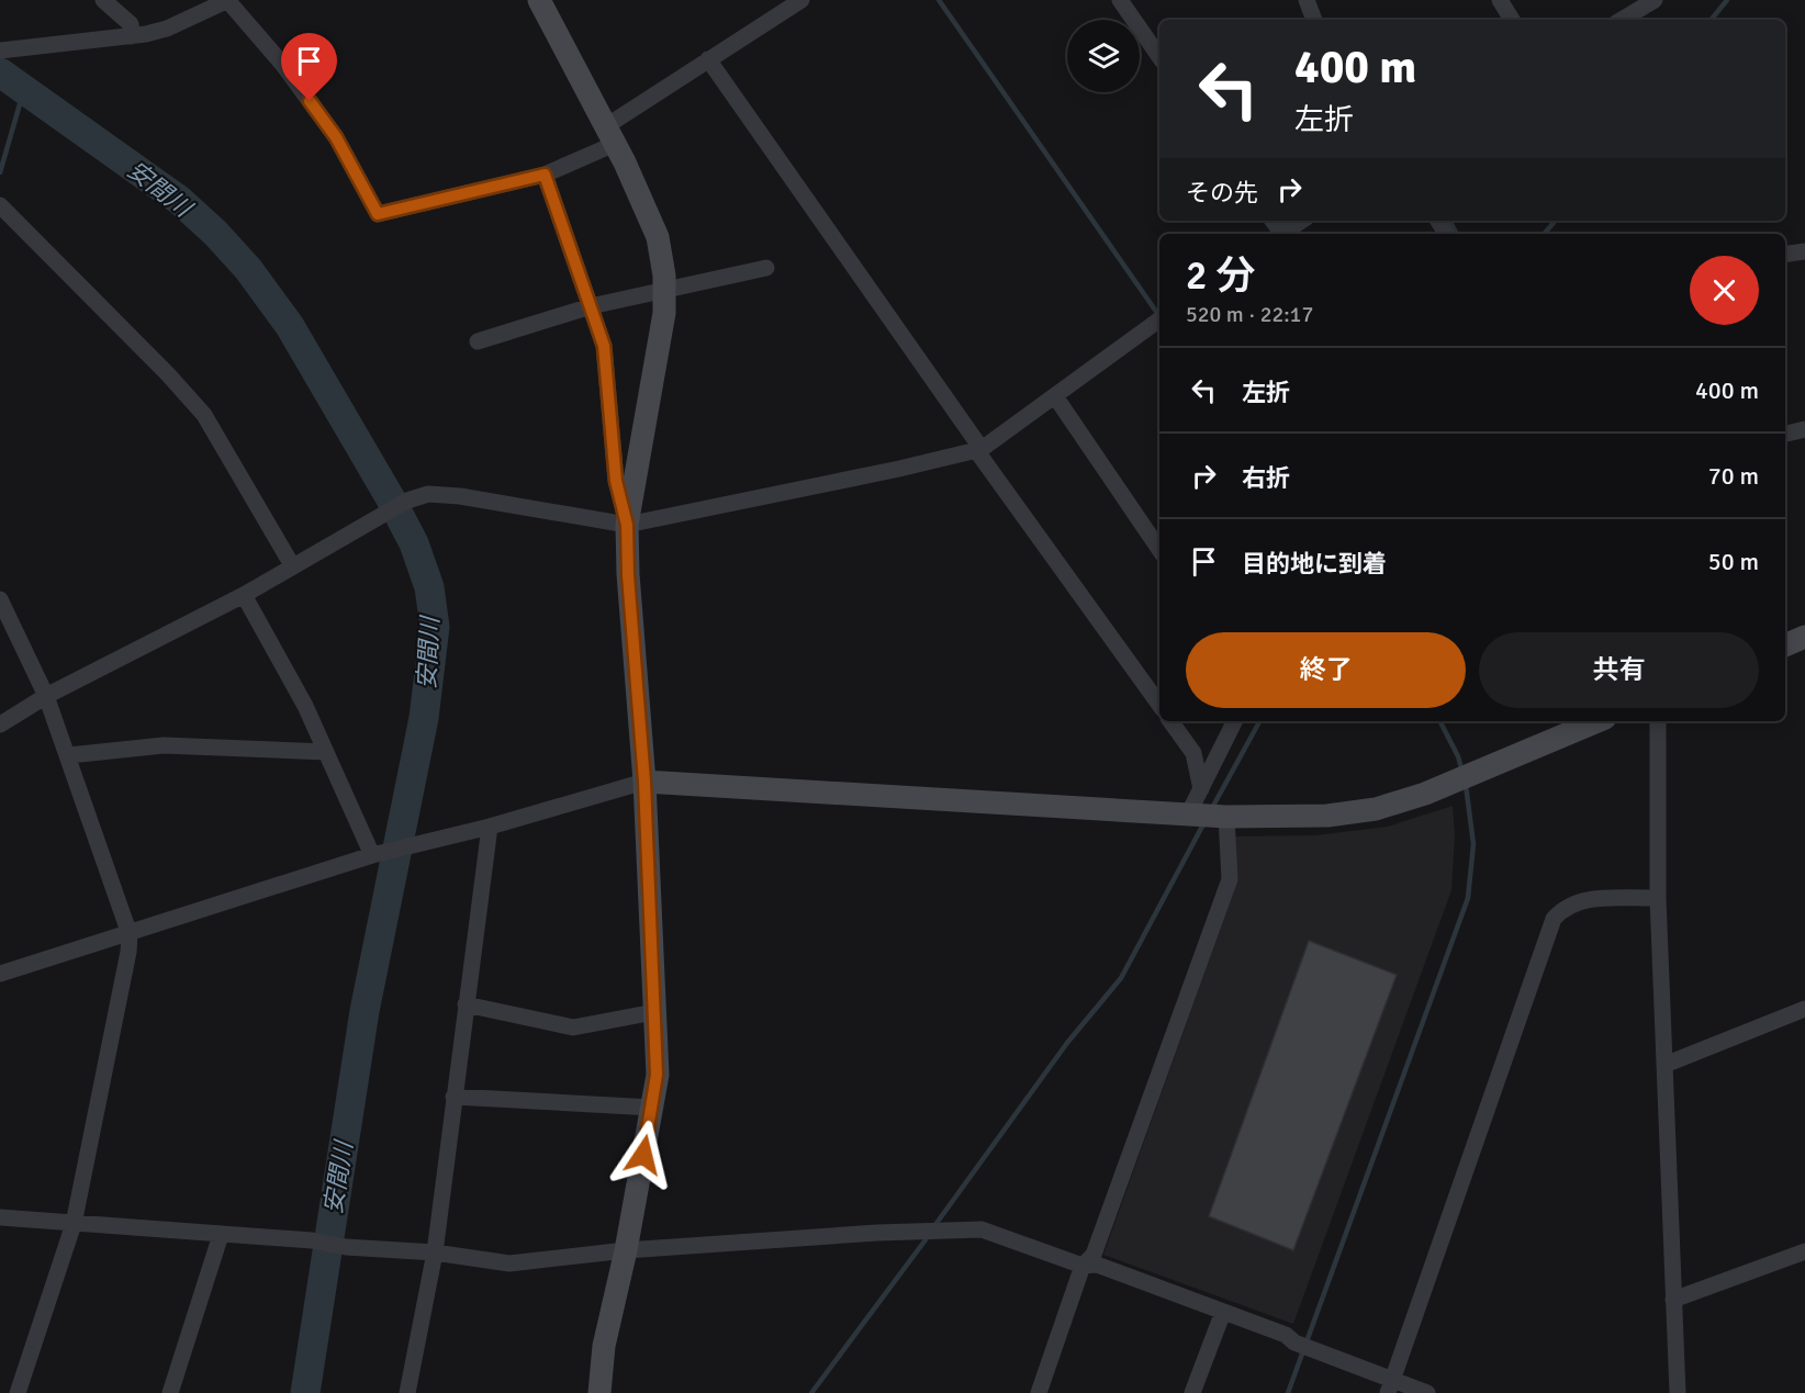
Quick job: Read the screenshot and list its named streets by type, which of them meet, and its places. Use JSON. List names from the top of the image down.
{
  "water": ["安間川"],
  "page": {
    "turn": ["400 m", "左折"],
    "then": "その先",
    "heading": ["2 分", "520 m · 22:17"],
    "list": [
      {
        "name": "左折",
        "value": "400 m"
      },
      {
        "name": "右折",
        "value": "70 m"
      },
      {
        "name": "目的地に到着",
        "value": "50 m"
      }
    ],
    "buttons": ["終了", "共有"]
  }
}
